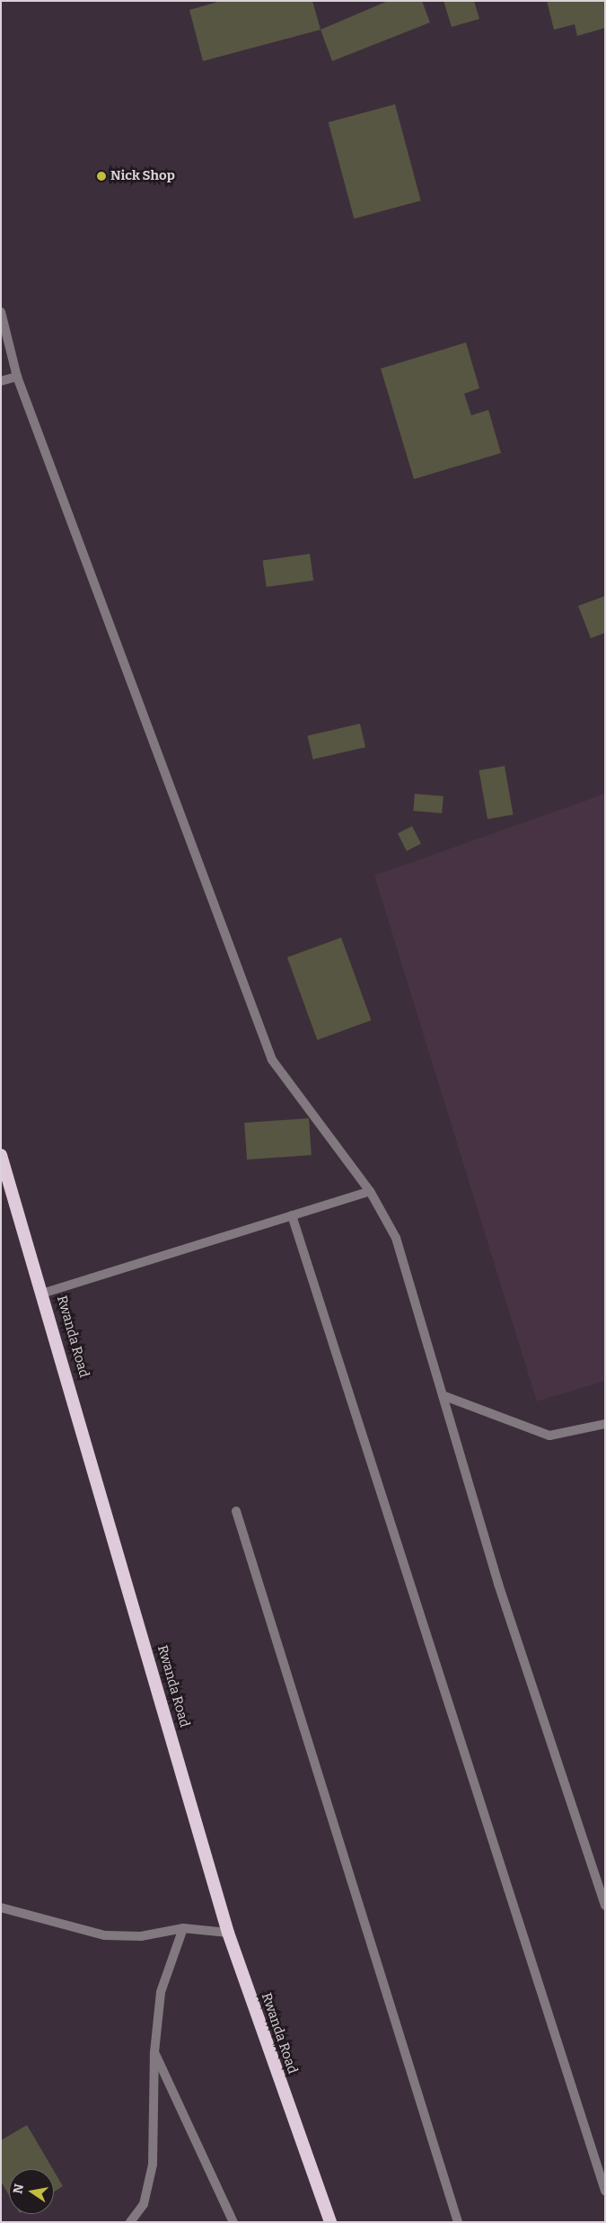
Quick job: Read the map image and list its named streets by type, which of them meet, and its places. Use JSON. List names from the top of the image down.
{
  "streets": {
    "highway": ["Rwanda Road"]
  },
  "places": ["Nick Shop"],
  "north": "left"
}
